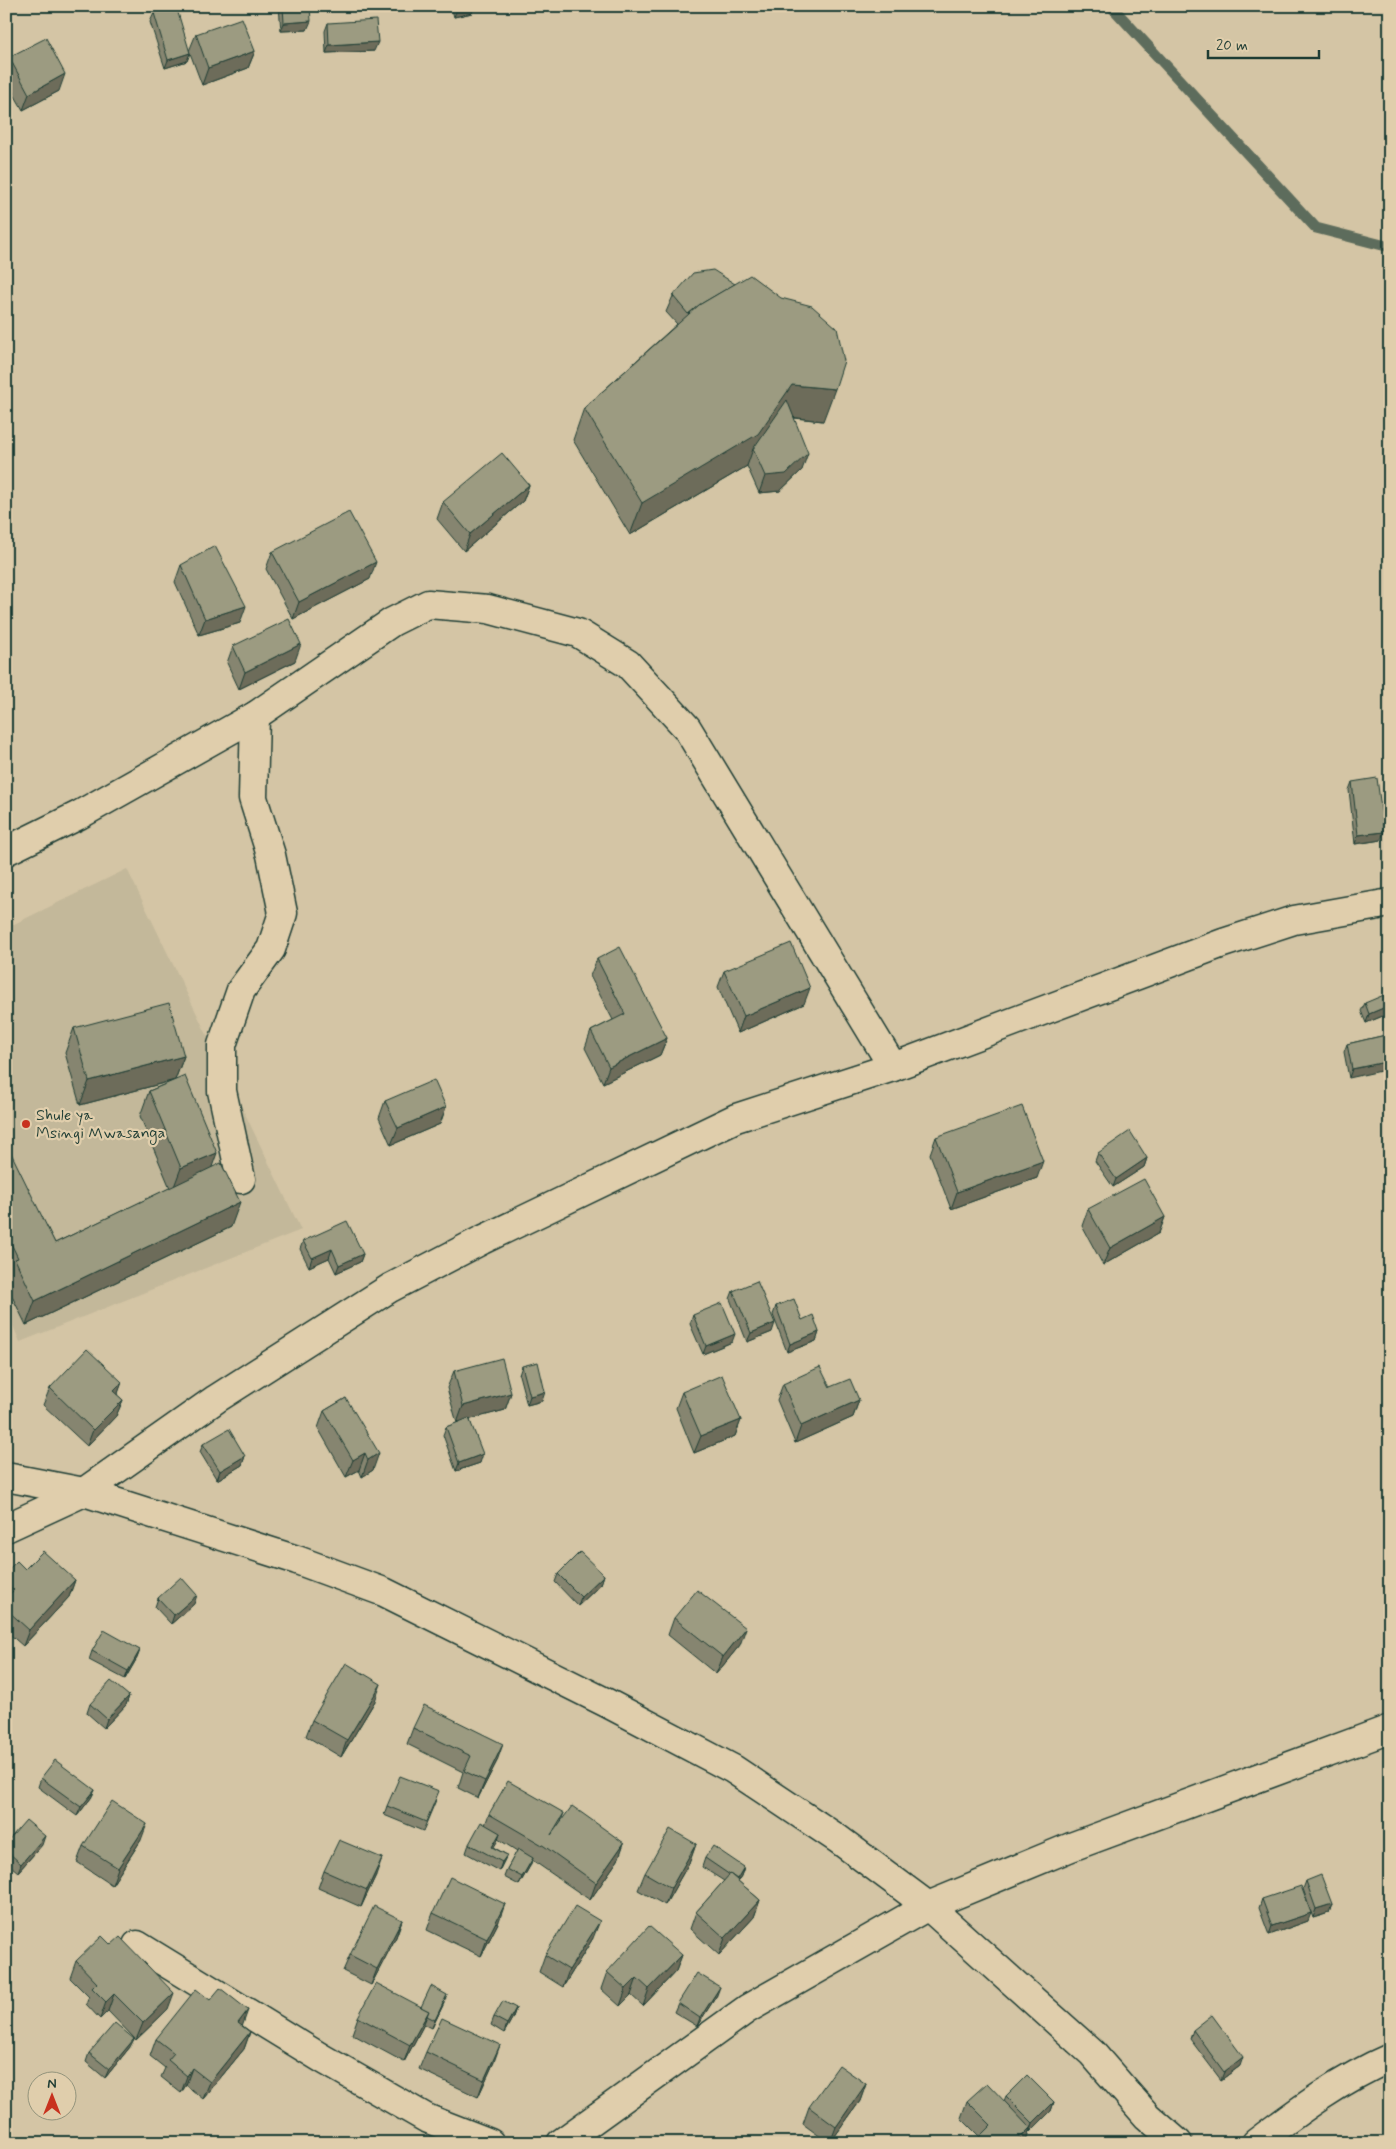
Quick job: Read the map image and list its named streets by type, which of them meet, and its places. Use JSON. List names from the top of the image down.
{
  "places": ["Shule ya Msingi Mwasanga"],
  "scale_bar": "20 m",
  "north": "top"
}
